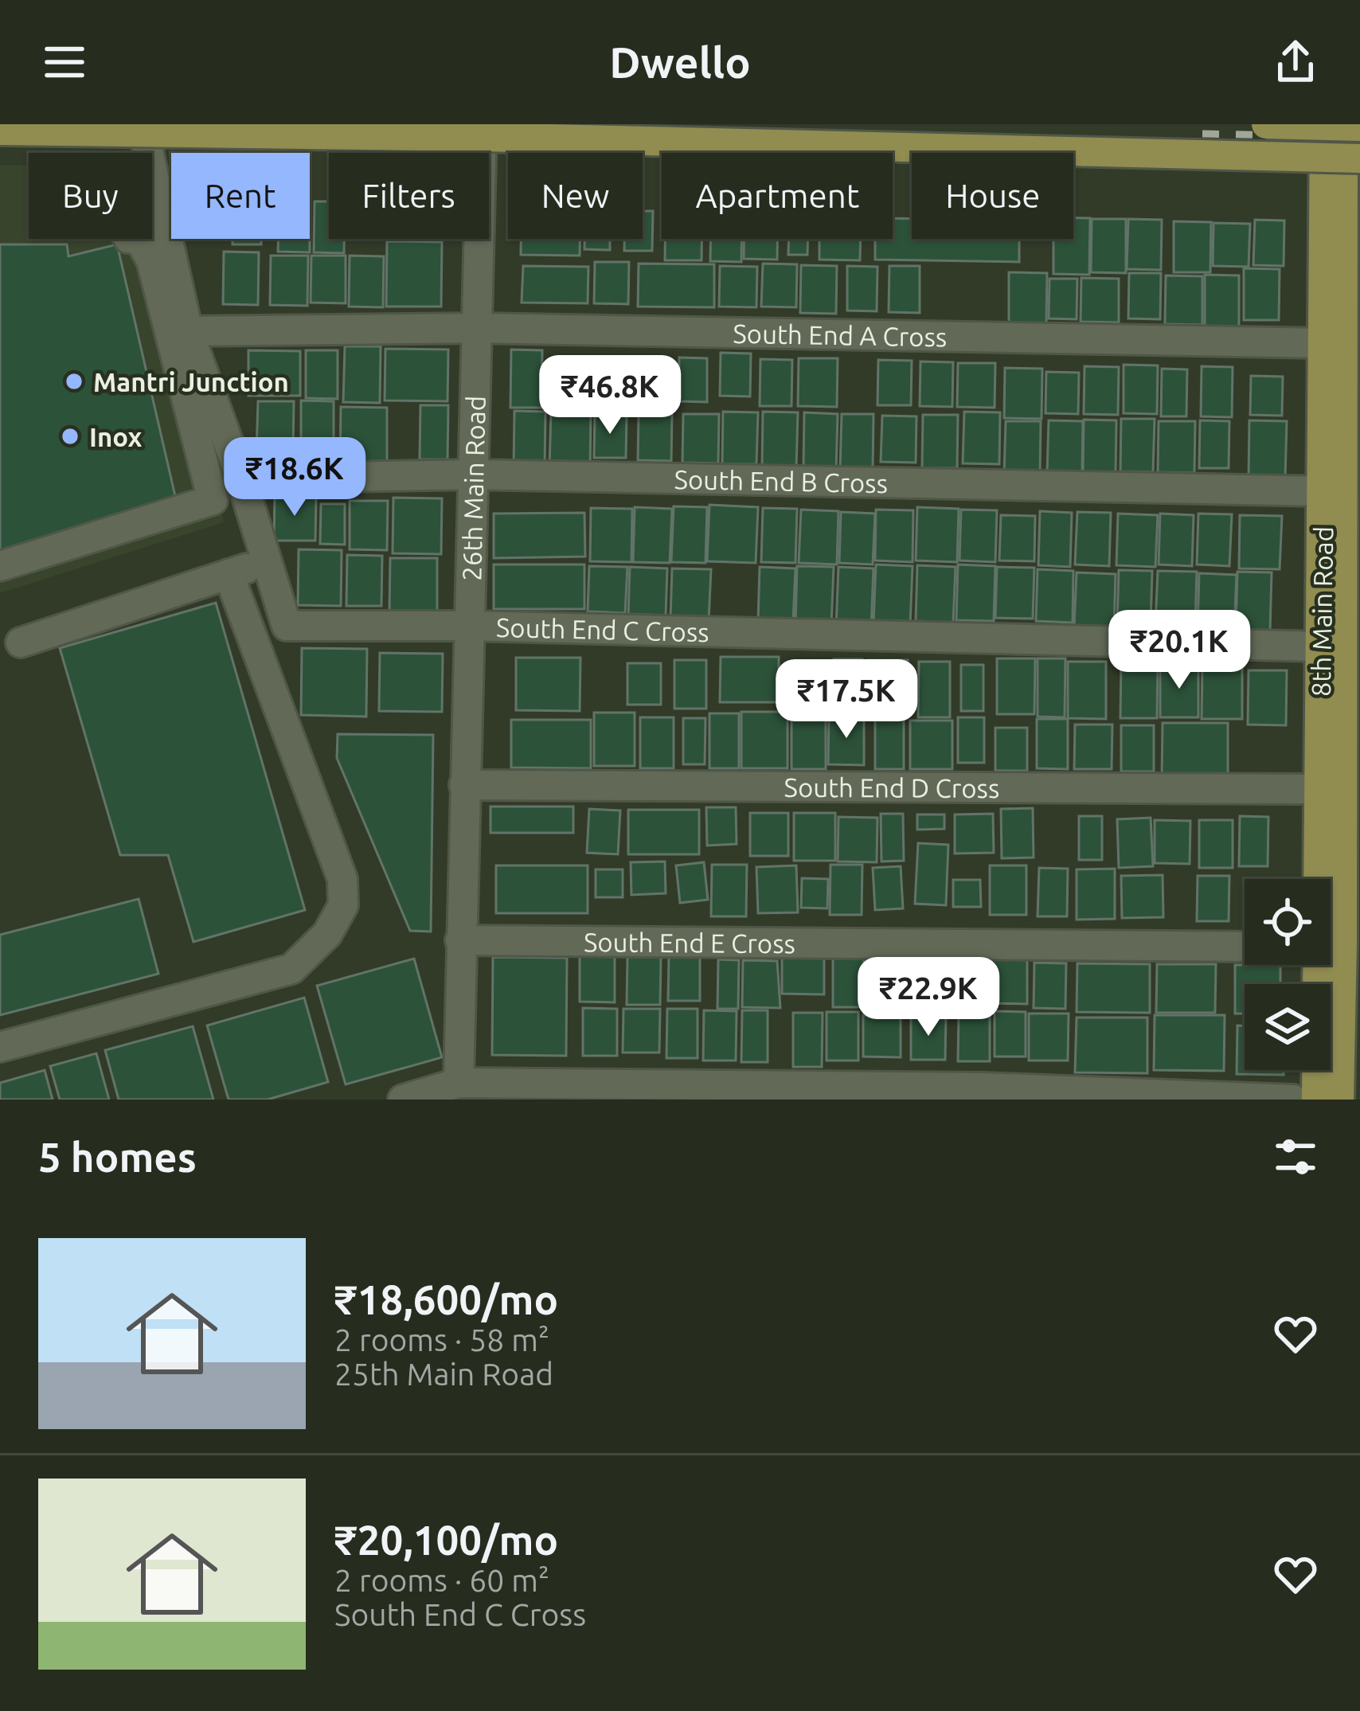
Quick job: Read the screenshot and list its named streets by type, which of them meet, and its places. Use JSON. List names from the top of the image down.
{
  "streets": {
    "main road": ["8th Main Road"],
    "street": [
      "South End A Cross",
      "South End B Cross",
      "26th Main Road",
      "South End C Cross",
      "South End D Cross",
      "South End E Cross"
    ]
  },
  "crossings": [
    ["South End A Cross", "26th Main Road"],
    ["South End A Cross", "8th Main Road"],
    ["South End B Cross", "26th Main Road"],
    ["South End B Cross", "8th Main Road"],
    ["26th Main Road", "South End C Cross"],
    ["26th Main Road", "South End D Cross"],
    ["26th Main Road", "South End E Cross"],
    ["8th Main Road", "South End C Cross"],
    ["8th Main Road", "South End D Cross"]
  ],
  "places": ["Mantri Junction", "Inox"],
  "page": {
    "header": "Dwello",
    "chip": [
      "Buy",
      "Rent",
      "Filters",
      "New",
      "Apartment",
      "House"
    ],
    "price": [
      "₹46.8K",
      "₹18.6K",
      "₹20.1K",
      "₹17.5K",
      "₹22.9K"
    ],
    "heading": "5 homes",
    "list": [
      {
        "name": "₹18,600/mo",
        "note": "2 rooms · 58 m² · 25th Main Road"
      },
      {
        "name": "₹20,100/mo",
        "note": "2 rooms · 60 m² · South End C Cross"
      }
    ]
  }
}
